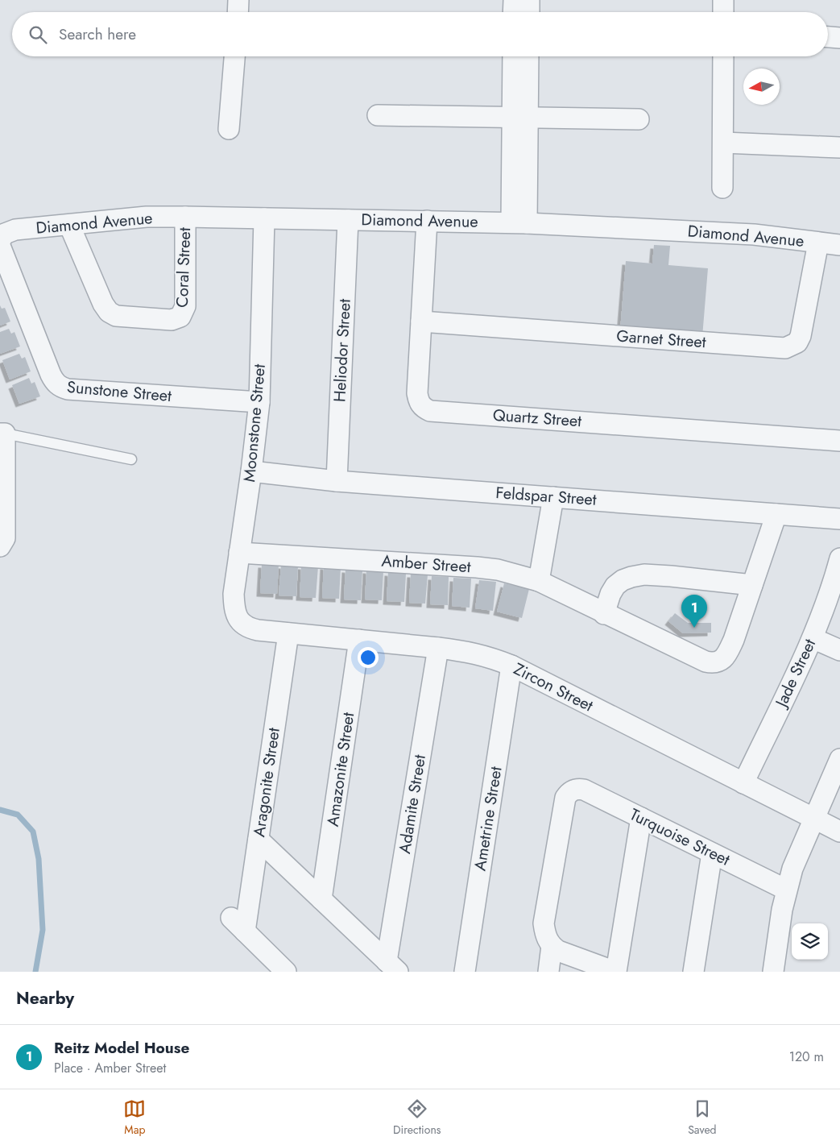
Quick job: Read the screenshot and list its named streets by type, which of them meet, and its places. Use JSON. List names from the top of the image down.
{
  "streets": {
    "street": [
      "Diamond Avenue",
      "Coral Street",
      "Garnet Street",
      "Heliodor Street",
      "Sunstone Street",
      "Quartz Street",
      "Moonstone Street",
      "Feldspar Street",
      "Amber Street",
      "Jade Street",
      "Zircon Street",
      "Amazonite Street",
      "Aragonite Street",
      "Adamite Street",
      "Ametrine Street",
      "Turquoise Street"
    ]
  },
  "crossings": [
    ["Diamond Avenue", "Coral Street"],
    ["Diamond Avenue", "Garnet Street"],
    ["Diamond Avenue", "Heliodor Street"],
    ["Diamond Avenue", "Sunstone Street"],
    ["Diamond Avenue", "Quartz Street"],
    ["Diamond Avenue", "Moonstone Street"],
    ["Garnet Street", "Quartz Street"],
    ["Heliodor Street", "Feldspar Street"],
    ["Sunstone Street", "Moonstone Street"],
    ["Moonstone Street", "Feldspar Street"],
    ["Moonstone Street", "Amber Street"],
    ["Moonstone Street", "Zircon Street"],
    ["Feldspar Street", "Amber Street"],
    ["Jade Street", "Zircon Street"],
    ["Zircon Street", "Amazonite Street"],
    ["Zircon Street", "Aragonite Street"],
    ["Zircon Street", "Adamite Street"],
    ["Zircon Street", "Ametrine Street"]
  ],
  "north": "left",
  "page": {
    "search": "Search here",
    "pins": "1",
    "heading": "Nearby",
    "list": [
      {
        "mark": "1",
        "name": "Reitz Model House",
        "note": "Place · Amber Street",
        "value": "120 m"
      }
    ],
    "nav": ["Map", "Directions", "Saved"]
  }
}
